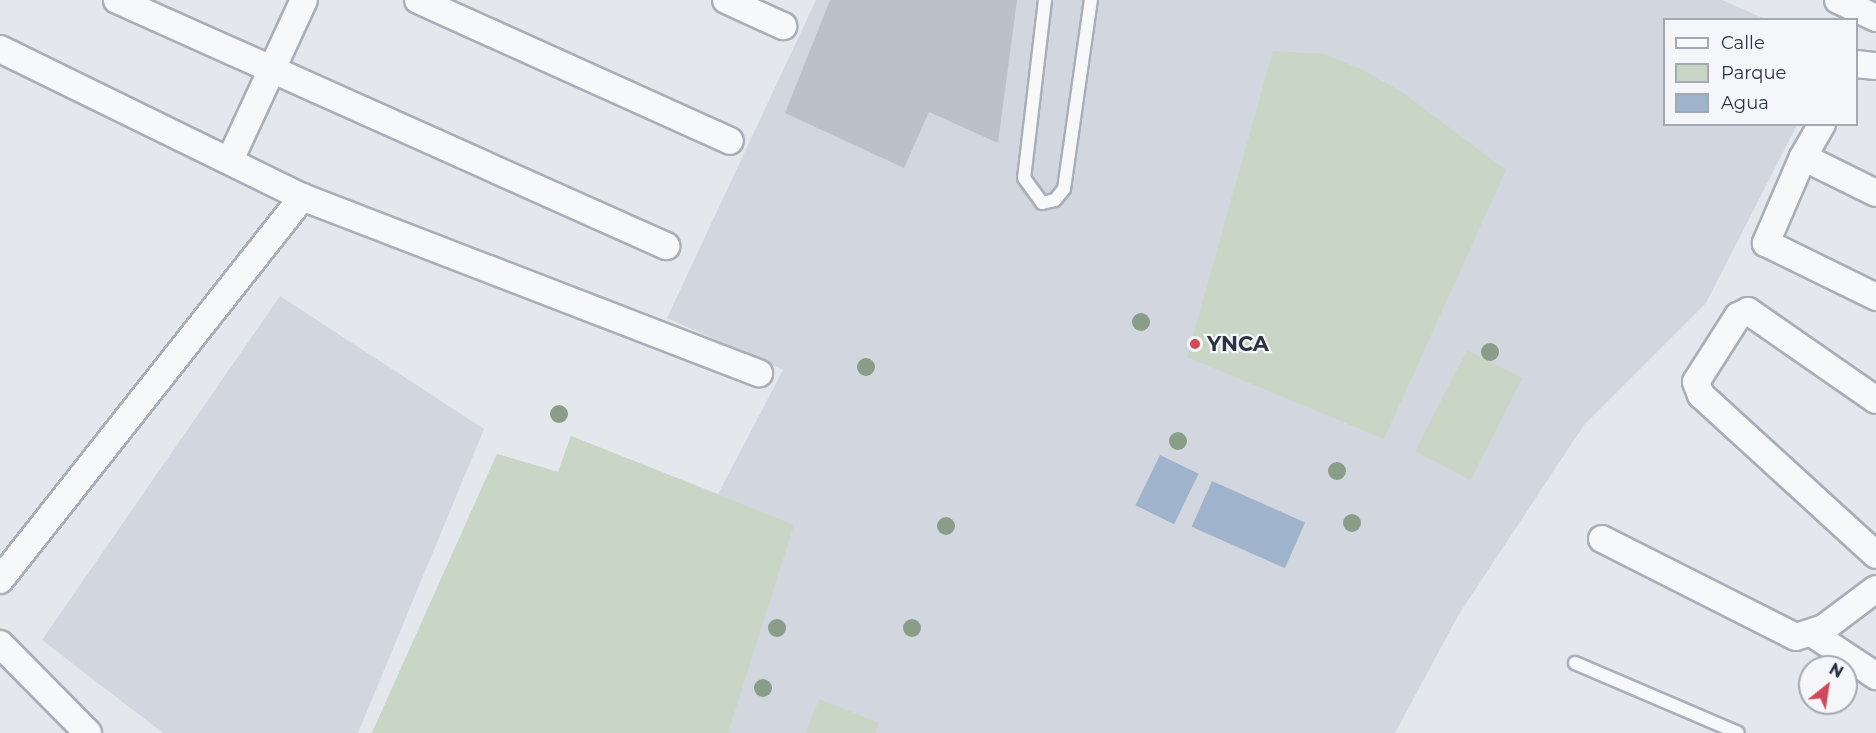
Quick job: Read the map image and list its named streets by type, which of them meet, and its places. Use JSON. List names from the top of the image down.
{
  "places": ["YNCA"],
  "legend": ["Calle", "Parque", "Agua"],
  "north": "top right"
}
